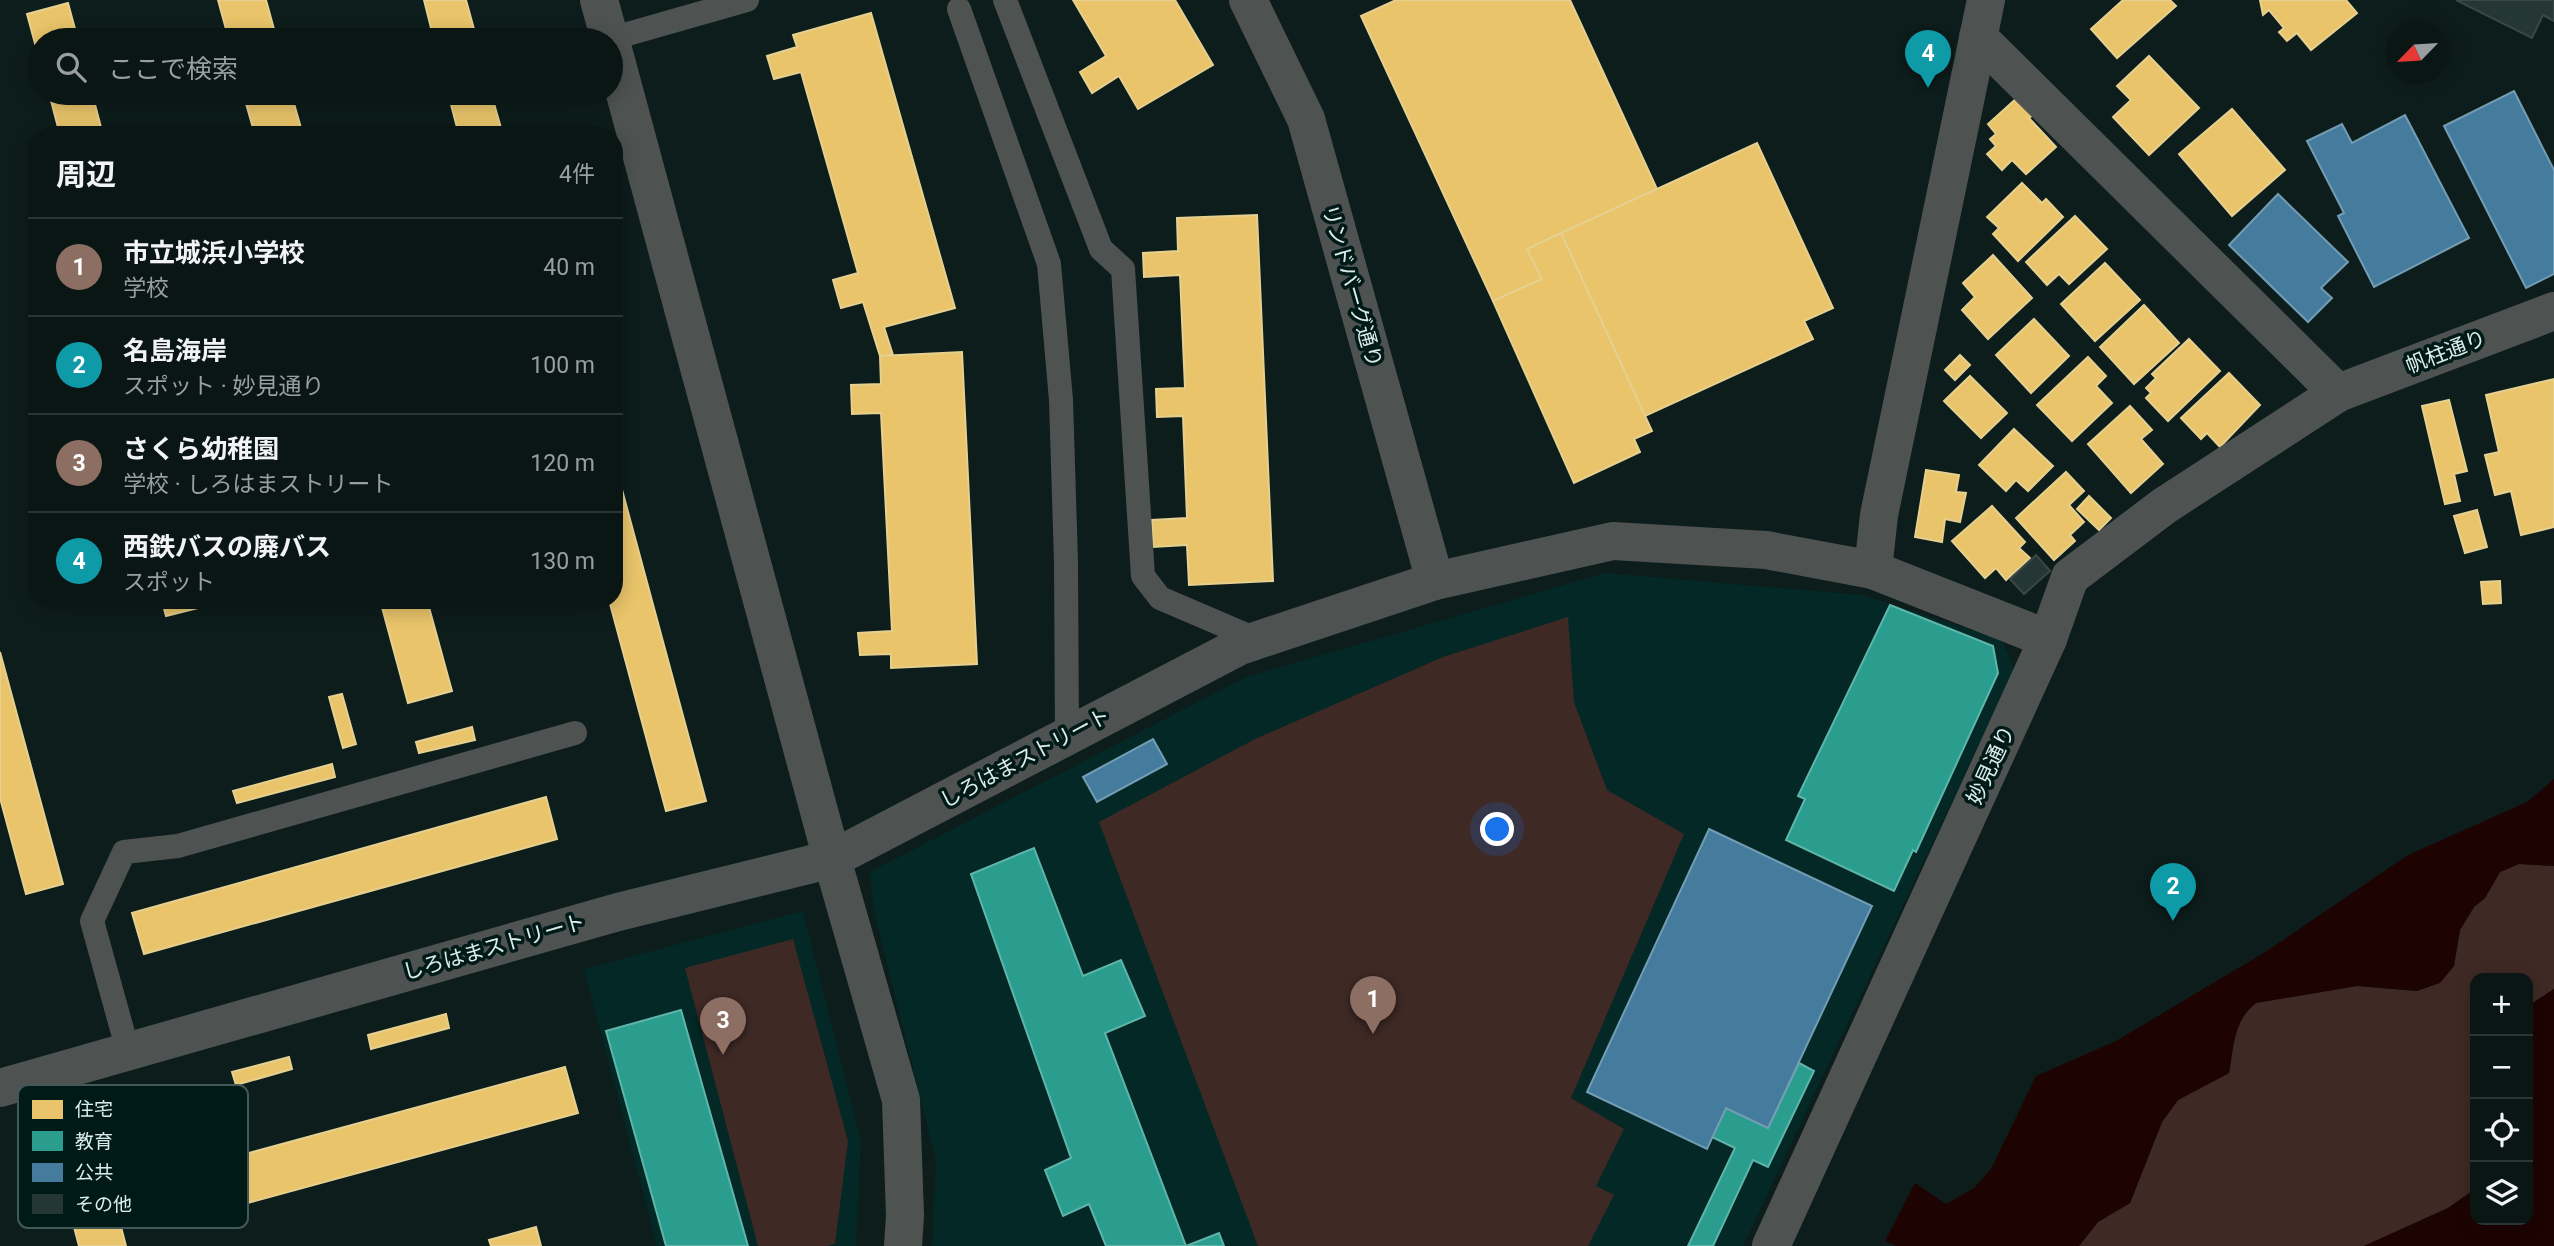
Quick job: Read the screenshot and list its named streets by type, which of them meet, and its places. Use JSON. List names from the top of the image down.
{
  "streets": {
    "street": [
      "リンドバーグ通り",
      "帆柱通り",
      "しろはまストリート",
      "妙見通り"
    ]
  },
  "crossings": [
    ["リンドバーグ通り", "しろはまストリート"],
    ["帆柱通り", "妙見通り"],
    ["しろはまストリート", "妙見通り"]
  ],
  "legend": [
    "住宅",
    "教育",
    "公共",
    "その他"
  ],
  "north": "bottom left",
  "page": {
    "search": "ここで検索",
    "pins": [
      "4",
      "2",
      "1",
      "3"
    ],
    "heading": ["周辺", "4件"],
    "list": [
      {
        "mark": "1",
        "name": "市立城浜小学校",
        "note": "学校",
        "value": "40 m"
      },
      {
        "mark": "2",
        "name": "名島海岸",
        "note": "スポット · 妙見通り",
        "value": "100 m"
      },
      {
        "mark": "3",
        "name": "さくら幼稚園",
        "note": "学校 · しろはまストリート",
        "value": "120 m"
      },
      {
        "mark": "4",
        "name": "西鉄バスの廃バス",
        "note": "スポット",
        "value": "130 m"
      }
    ],
    "map_buttons": ["+", "−"]
  }
}
